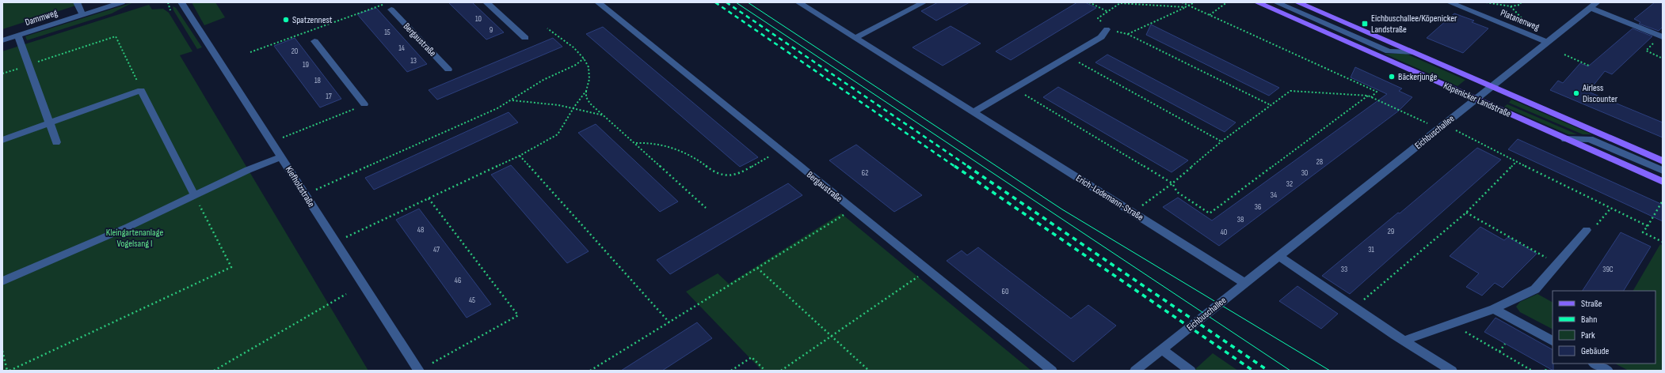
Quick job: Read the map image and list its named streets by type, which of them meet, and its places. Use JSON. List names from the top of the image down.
{
  "streets": {
    "main road": ["Köpenicker Landstraße"],
    "street": [
      "Dammweg",
      "Platanenweg",
      "Bergaustraße",
      "Eichbuschallee",
      "Kiefholzstraße",
      "Erich-Lodemann-Straße"
    ]
  },
  "crossings": [
    ["Platanenweg", "Eichbuschallee"],
    ["Köpenicker Landstraße", "Eichbuschallee"],
    ["Eichbuschallee", "Erich-Lodemann-Straße"]
  ],
  "parks": ["Kleingartenanlage Vogelsang I"],
  "places": {
    "other": ["Spatzennest", "Bäckerjunge", "Airless Discounter"],
    "transit": ["Eichbuschallee/Köpenicker Landstraße"]
  },
  "house_numbers": [
    "10",
    "9",
    "15",
    "14",
    "20",
    "13",
    "19",
    "18",
    "17",
    "28",
    "62",
    "30",
    "32",
    "34",
    "36",
    "38",
    "48",
    "29",
    "40",
    "47",
    "31",
    "33",
    "39C",
    "46",
    "60",
    "45"
  ],
  "legend": [
    "Straße",
    "Bahn",
    "Park",
    "Gebäude"
  ]
}
